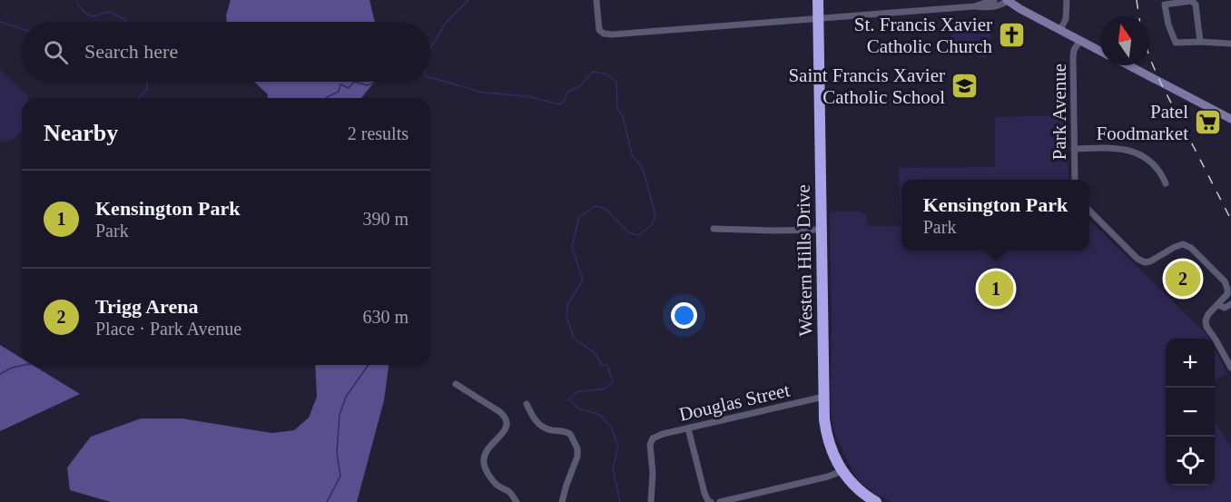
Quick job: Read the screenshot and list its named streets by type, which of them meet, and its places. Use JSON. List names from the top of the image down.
{
  "streets": {
    "highway": ["Western Hills Drive"],
    "street": ["Park Avenue", "Douglas Street"]
  },
  "crossings": [
    ["Western Hills Drive", "Douglas Street"]
  ],
  "places": {
    "church": ["St. Francis Xavier Catholic Church"],
    "school or university": ["Saint Francis Xavier Catholic School"],
    "supermarket": ["Patel Foodmarket"]
  },
  "north": "top",
  "page": {
    "search": "Search here",
    "heading": ["Nearby", "2 results"],
    "list": [
      {
        "mark": "1",
        "name": "Kensington Park",
        "note": "Park",
        "value": "390 m"
      },
      {
        "mark": "2",
        "name": "Trigg Arena",
        "note": "Place · Park Avenue",
        "value": "630 m"
      }
    ],
    "popup": ["Kensington Park", "Park"],
    "pins": ["2", "1"],
    "map_buttons": ["+", "−"]
  }
}
